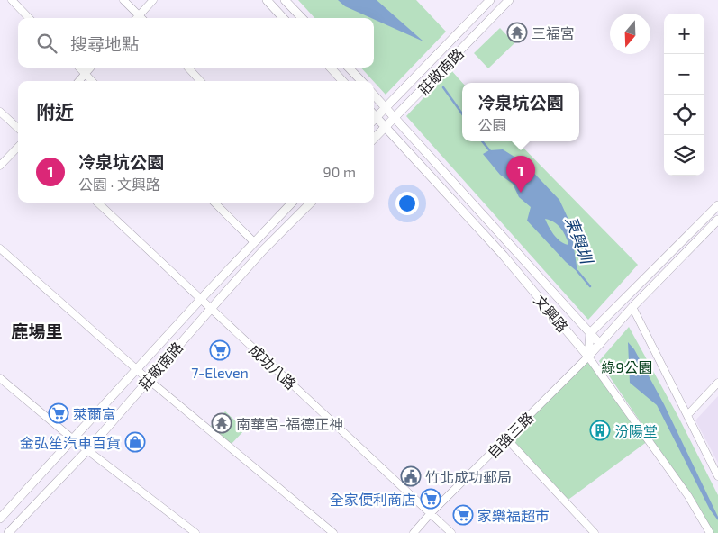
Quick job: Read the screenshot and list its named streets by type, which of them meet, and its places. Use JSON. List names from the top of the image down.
{
  "streets": {
    "street": [
      "莊敬南路",
      "文興路",
      "成功八路",
      "自強三路"
    ]
  },
  "crossings": [
    ["莊敬南路", "文興路"],
    ["莊敬南路", "成功八路"],
    ["文興路", "自強三路"],
    ["成功八路", "自強三路"]
  ],
  "districts": ["鹿場里"],
  "water": ["東興圳"],
  "parks": ["綠9公園"],
  "places": {
    "temple": ["三福宮", "南華宮-福德正神"],
    "supermarket": [
      "7-Eleven",
      "萊爾富",
      "全家便利商店",
      "家樂福超市"
    ],
    "building": ["汾陽堂"],
    "shop": ["金弘笙汽車百貨"],
    "public building": ["竹北成功郵局"]
  },
  "north": "bottom",
  "page": {
    "map_buttons": ["+", "−"],
    "search": "搜尋地點",
    "heading": "附近",
    "popup": ["冷泉坑公園", "公園"],
    "list": [
      {
        "mark": "1",
        "name": "冷泉坑公園",
        "note": "公園 · 文興路",
        "value": "90 m"
      }
    ],
    "pins": "1"
  }
}
